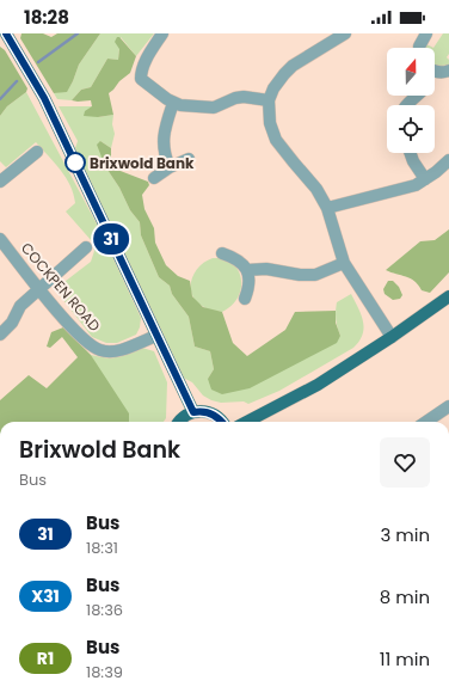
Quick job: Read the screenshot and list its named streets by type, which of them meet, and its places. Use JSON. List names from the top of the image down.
{
  "streets": {
    "street": ["COCKPEN ROAD"]
  },
  "places": ["Brixwold Bank"],
  "lines": ["bus line 31"],
  "north": "top",
  "page": {
    "status": "18:28",
    "on_map": "31",
    "heading": ["Brixwold Bank", "Bus"],
    "list": [
      {
        "mark": "31",
        "name": "Bus",
        "note": "18:31",
        "value": "3 min"
      },
      {
        "mark": "X31",
        "name": "Bus",
        "note": "18:36",
        "value": "8 min"
      },
      {
        "mark": "R1",
        "name": "Bus",
        "note": "18:39",
        "value": "11 min"
      }
    ]
  }
}
